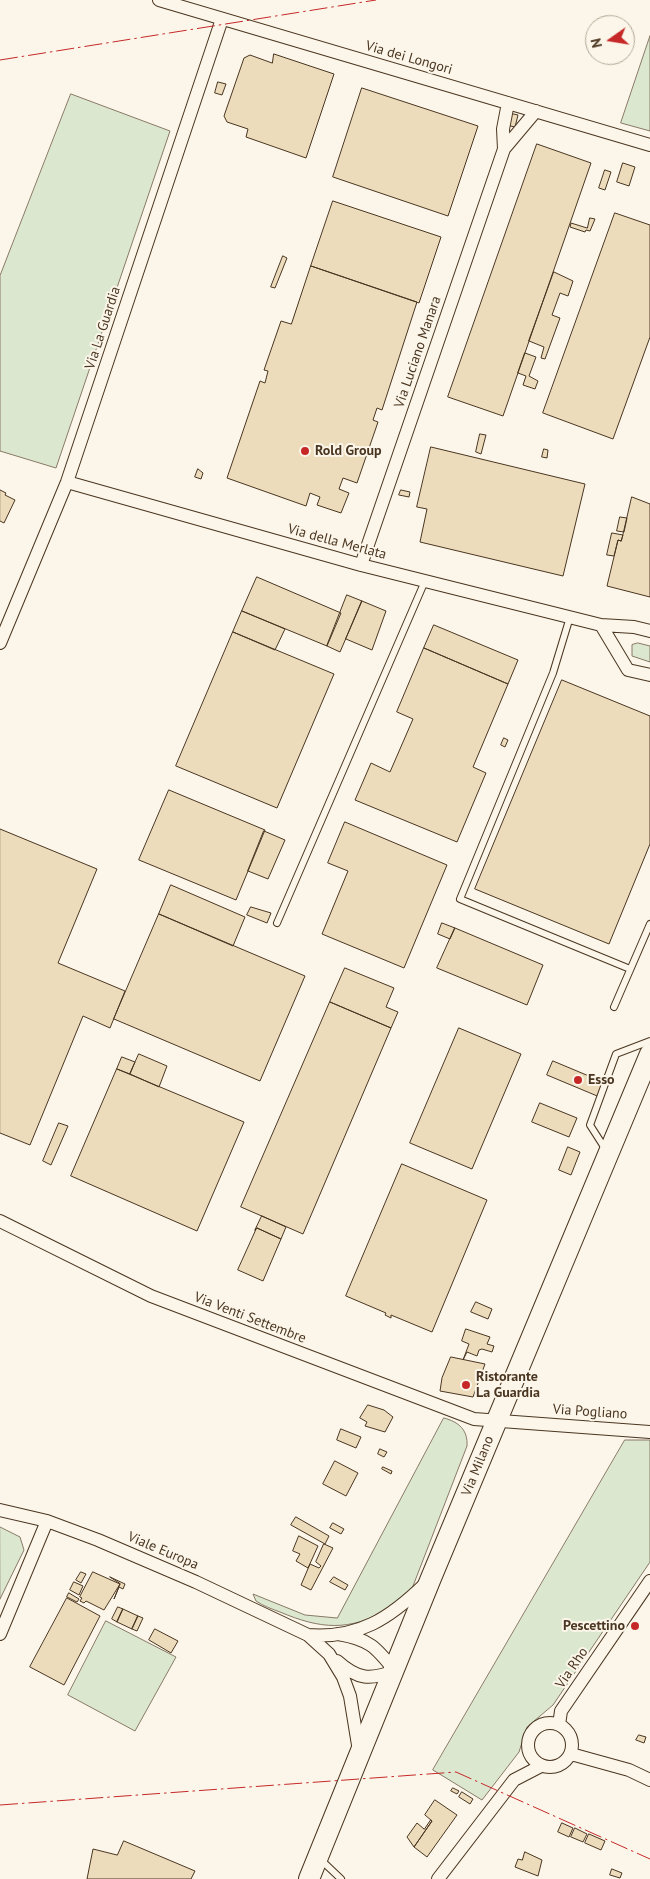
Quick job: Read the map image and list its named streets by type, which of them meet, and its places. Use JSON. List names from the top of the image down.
{
  "streets": {
    "main road": ["Via Milano"],
    "street": [
      "Via dei Longori",
      "Via La Guardia",
      "Via Luciano Manara",
      "Via della Merlata",
      "Via Venti Settembre",
      "Via Pogliano",
      "Viale Europa",
      "Via Rho"
    ]
  },
  "crossings": [
    ["Via dei Longori", "Via La Guardia"],
    ["Via dei Longori", "Via Luciano Manara"],
    ["Via La Guardia", "Via della Merlata"],
    ["Via Luciano Manara", "Via della Merlata"],
    ["Via Venti Settembre", "Via Pogliano"],
    ["Via Venti Settembre", "Via Milano"],
    ["Via Pogliano", "Via Milano"],
    ["Via Milano", "Viale Europa"]
  ],
  "places": [
    "Rold Group",
    "Esso",
    "Ristorante La Guardia",
    "Pescettino"
  ],
  "north": "left"
}
